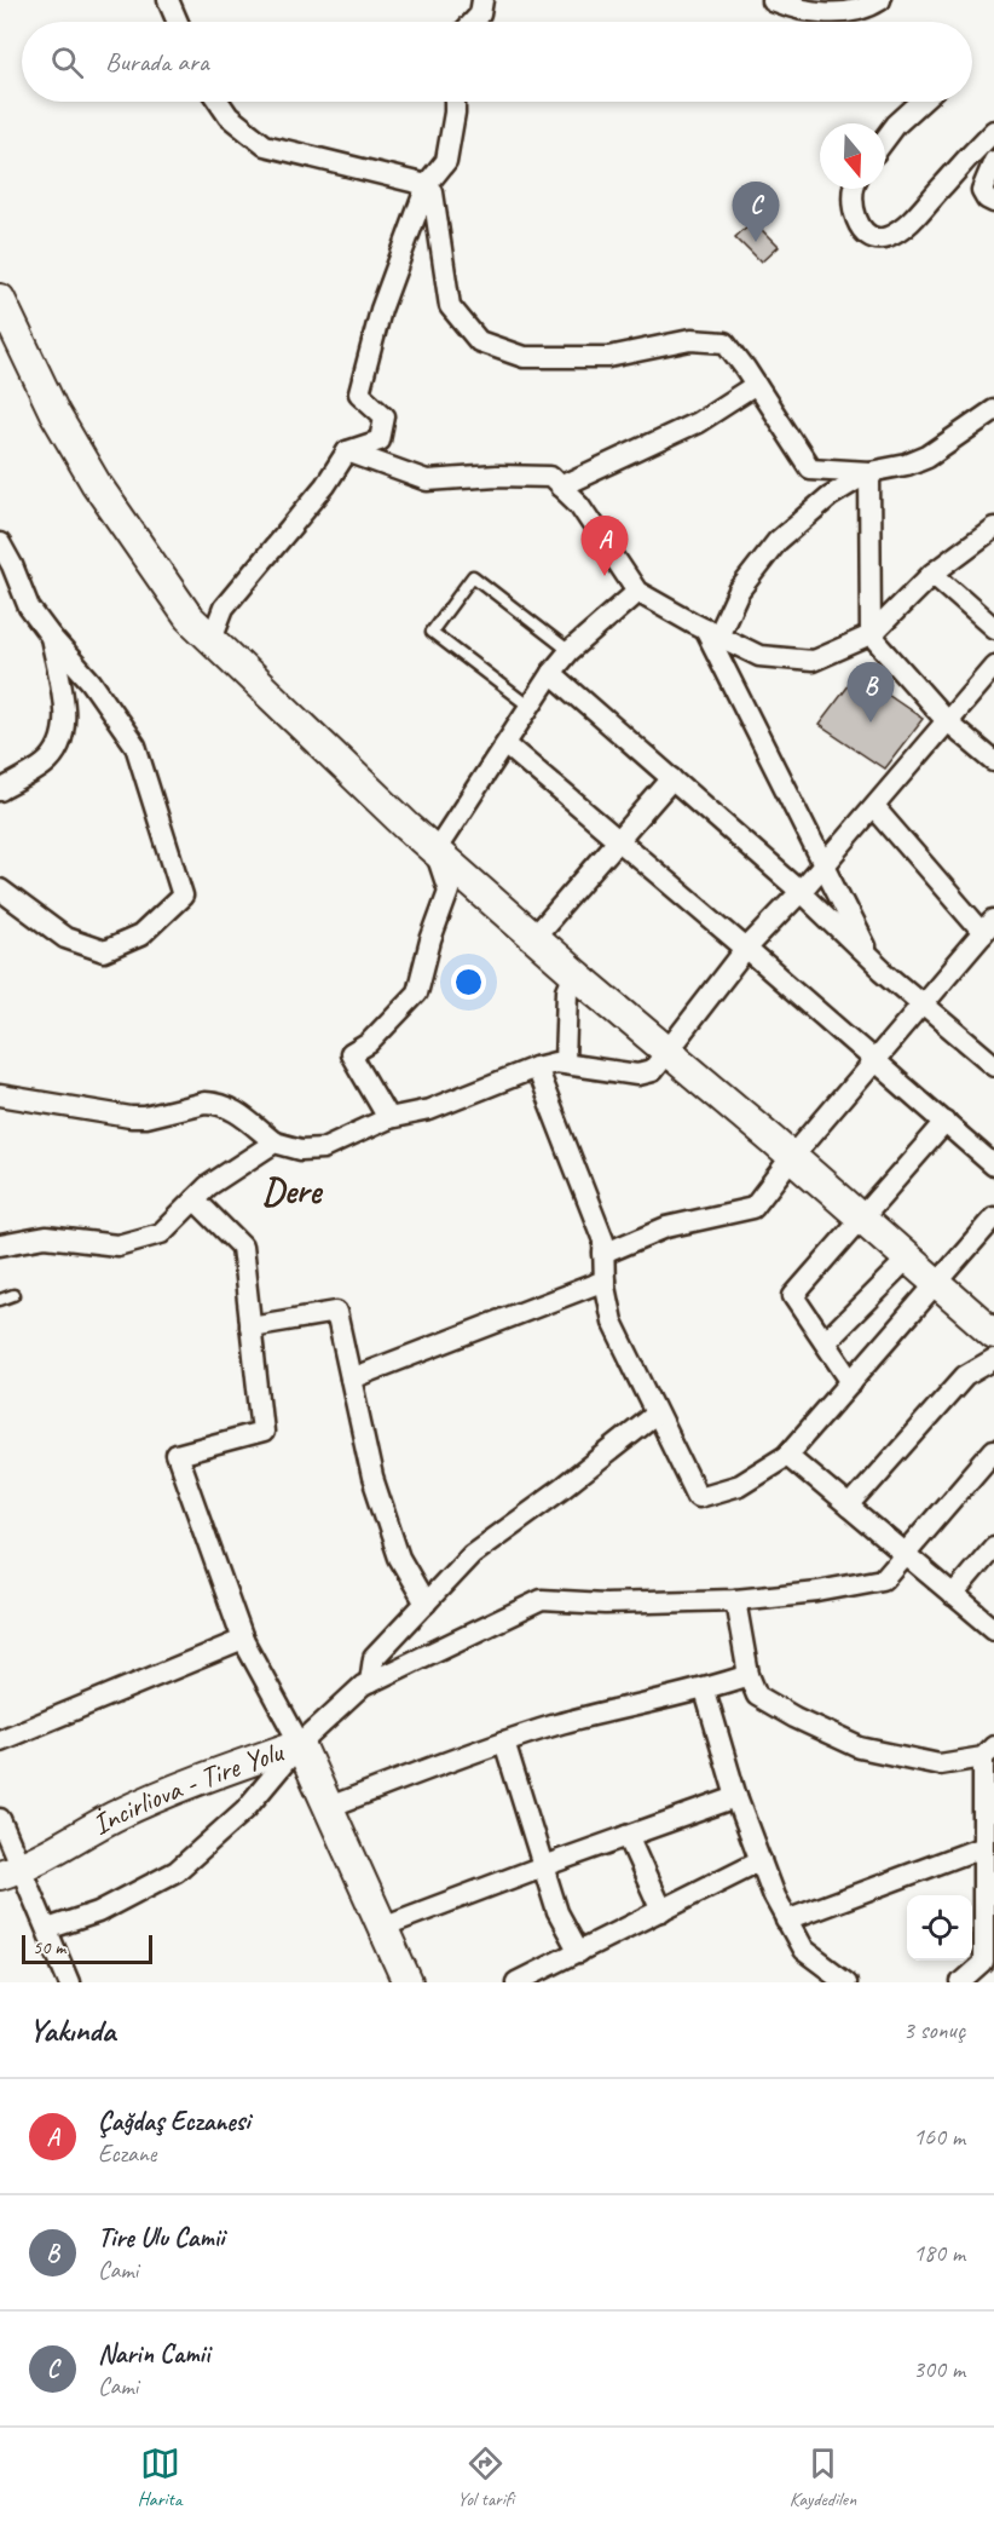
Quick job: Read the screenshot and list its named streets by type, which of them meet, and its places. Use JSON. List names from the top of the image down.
{
  "streets": {
    "street": ["İncirliova - Tire Yolu"]
  },
  "districts": ["Dere"],
  "scale_bar": "50 m",
  "north": "bottom",
  "page": {
    "search": "Burada ara",
    "pins": ["C", "A", "B"],
    "scale": "50 m",
    "heading": ["Yakında", "3 sonuç"],
    "list": [
      {
        "mark": "A",
        "name": "Çağdaş Eczanesi",
        "note": "Eczane",
        "value": "160 m"
      },
      {
        "mark": "B",
        "name": "Tire Ulu Camii",
        "note": "Cami",
        "value": "180 m"
      },
      {
        "mark": "C",
        "name": "Narin Camii",
        "note": "Cami",
        "value": "300 m"
      }
    ],
    "nav": ["Harita", "Yol tarifi", "Kaydedilen"]
  }
}
